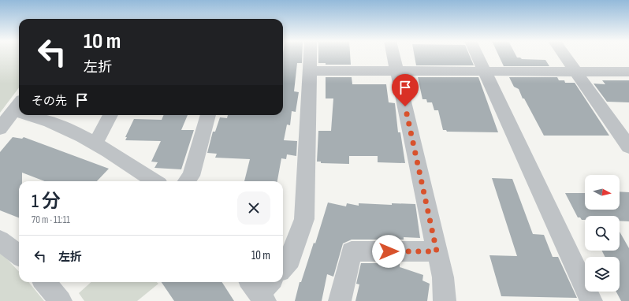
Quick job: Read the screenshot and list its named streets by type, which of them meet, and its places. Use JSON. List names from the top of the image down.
{
  "north": "right",
  "page": {
    "turn": ["10 m", "左折"],
    "then": "その先",
    "heading": ["1 分", "70 m · 11:11"],
    "list": [
      {
        "name": "左折",
        "value": "10 m"
      }
    ]
  }
}
